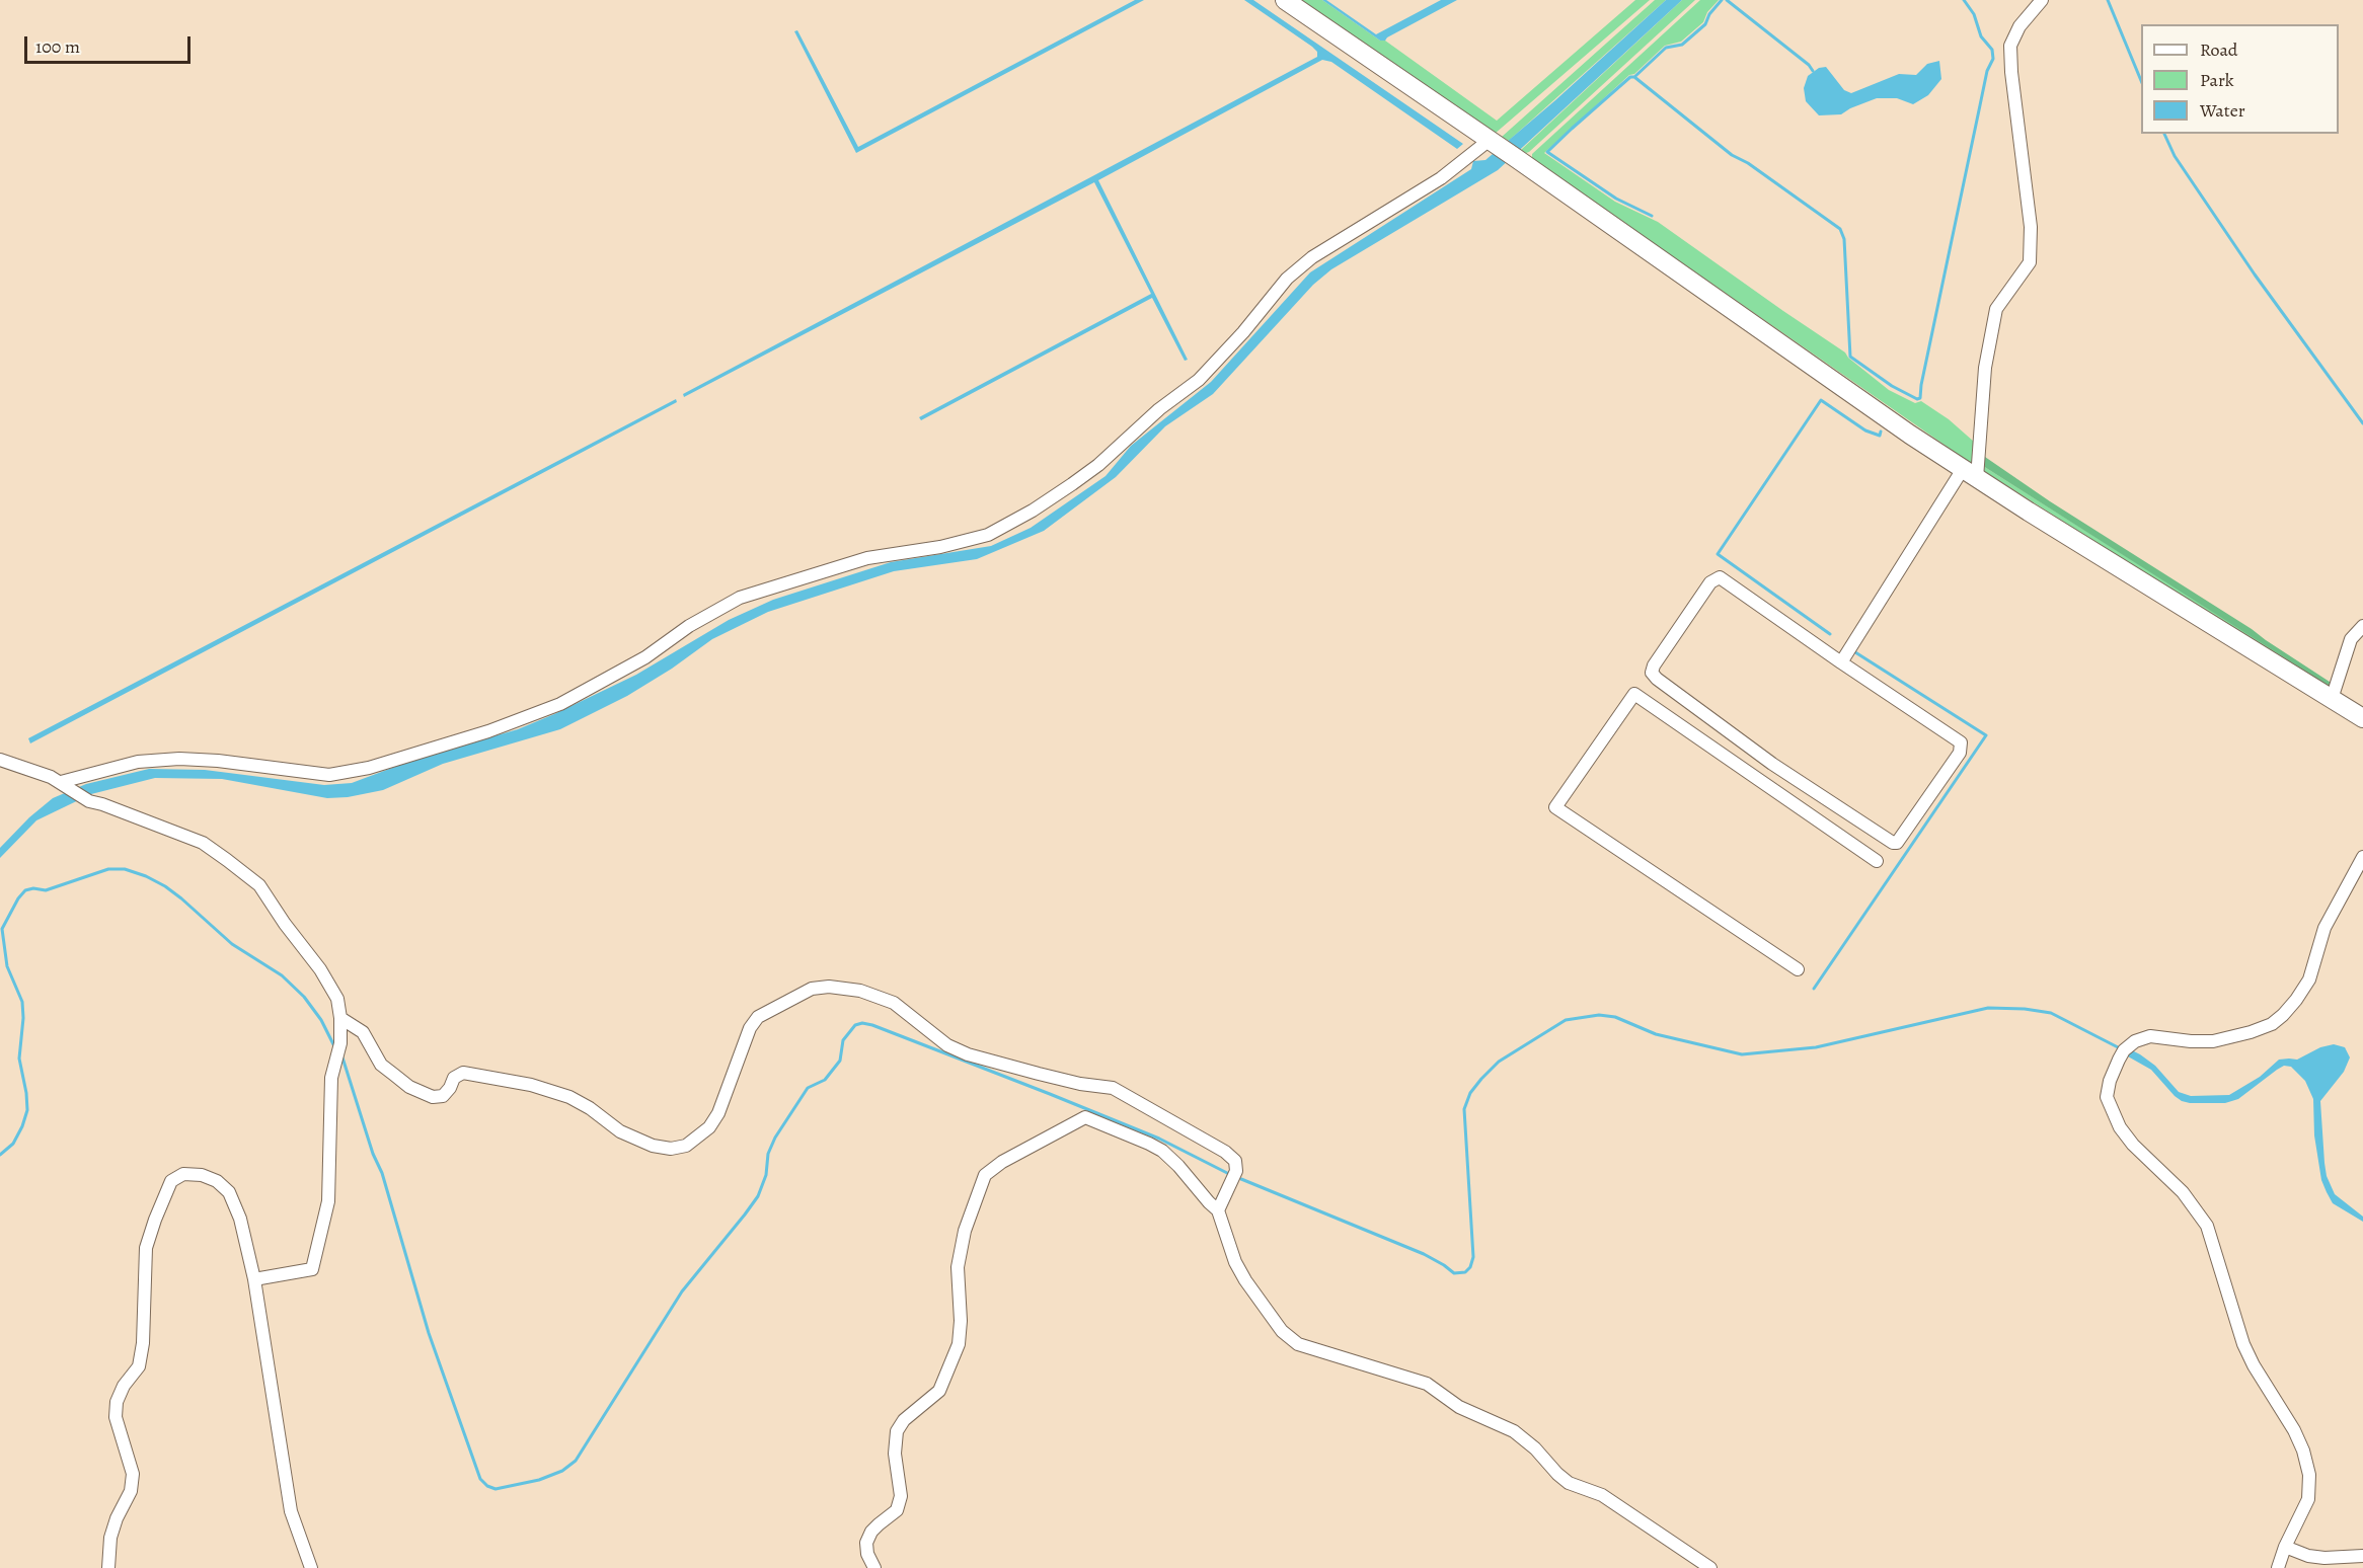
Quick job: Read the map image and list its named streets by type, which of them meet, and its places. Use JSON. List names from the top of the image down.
{
  "legend": ["Road", "Park", "Water"],
  "scale_bar": "100 m"
}
